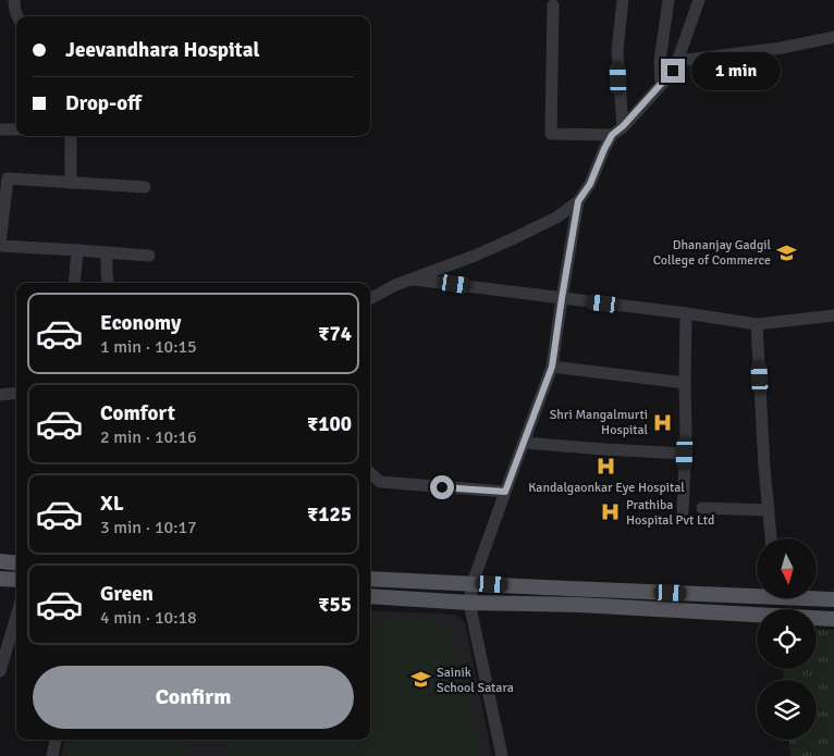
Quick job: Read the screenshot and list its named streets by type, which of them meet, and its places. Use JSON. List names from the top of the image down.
{
  "places": {
    "school or university": ["Dhananjay Gadgil College of Commerce", "Sainik School Satara"],
    "hospital": ["Shri Mangalmurti Hospital", "Kandalgaonkar Eye Hospital", "Prathiba Hospital Pvt Ltd"]
  },
  "north": "bottom",
  "page": {
    "banner": ["Jeevandhara Hospital", "Drop-off"],
    "bubble": "1 min",
    "list": [
      {
        "name": "Economy",
        "note": "1 min · 10:15",
        "value": "₹74"
      },
      {
        "name": "Comfort",
        "note": "2 min · 10:16",
        "value": "₹100"
      },
      {
        "name": "XL",
        "note": "3 min · 10:17",
        "value": "₹125"
      },
      {
        "name": "Green",
        "note": "4 min · 10:18",
        "value": "₹55"
      }
    ],
    "buttons": "Confirm"
  }
}
